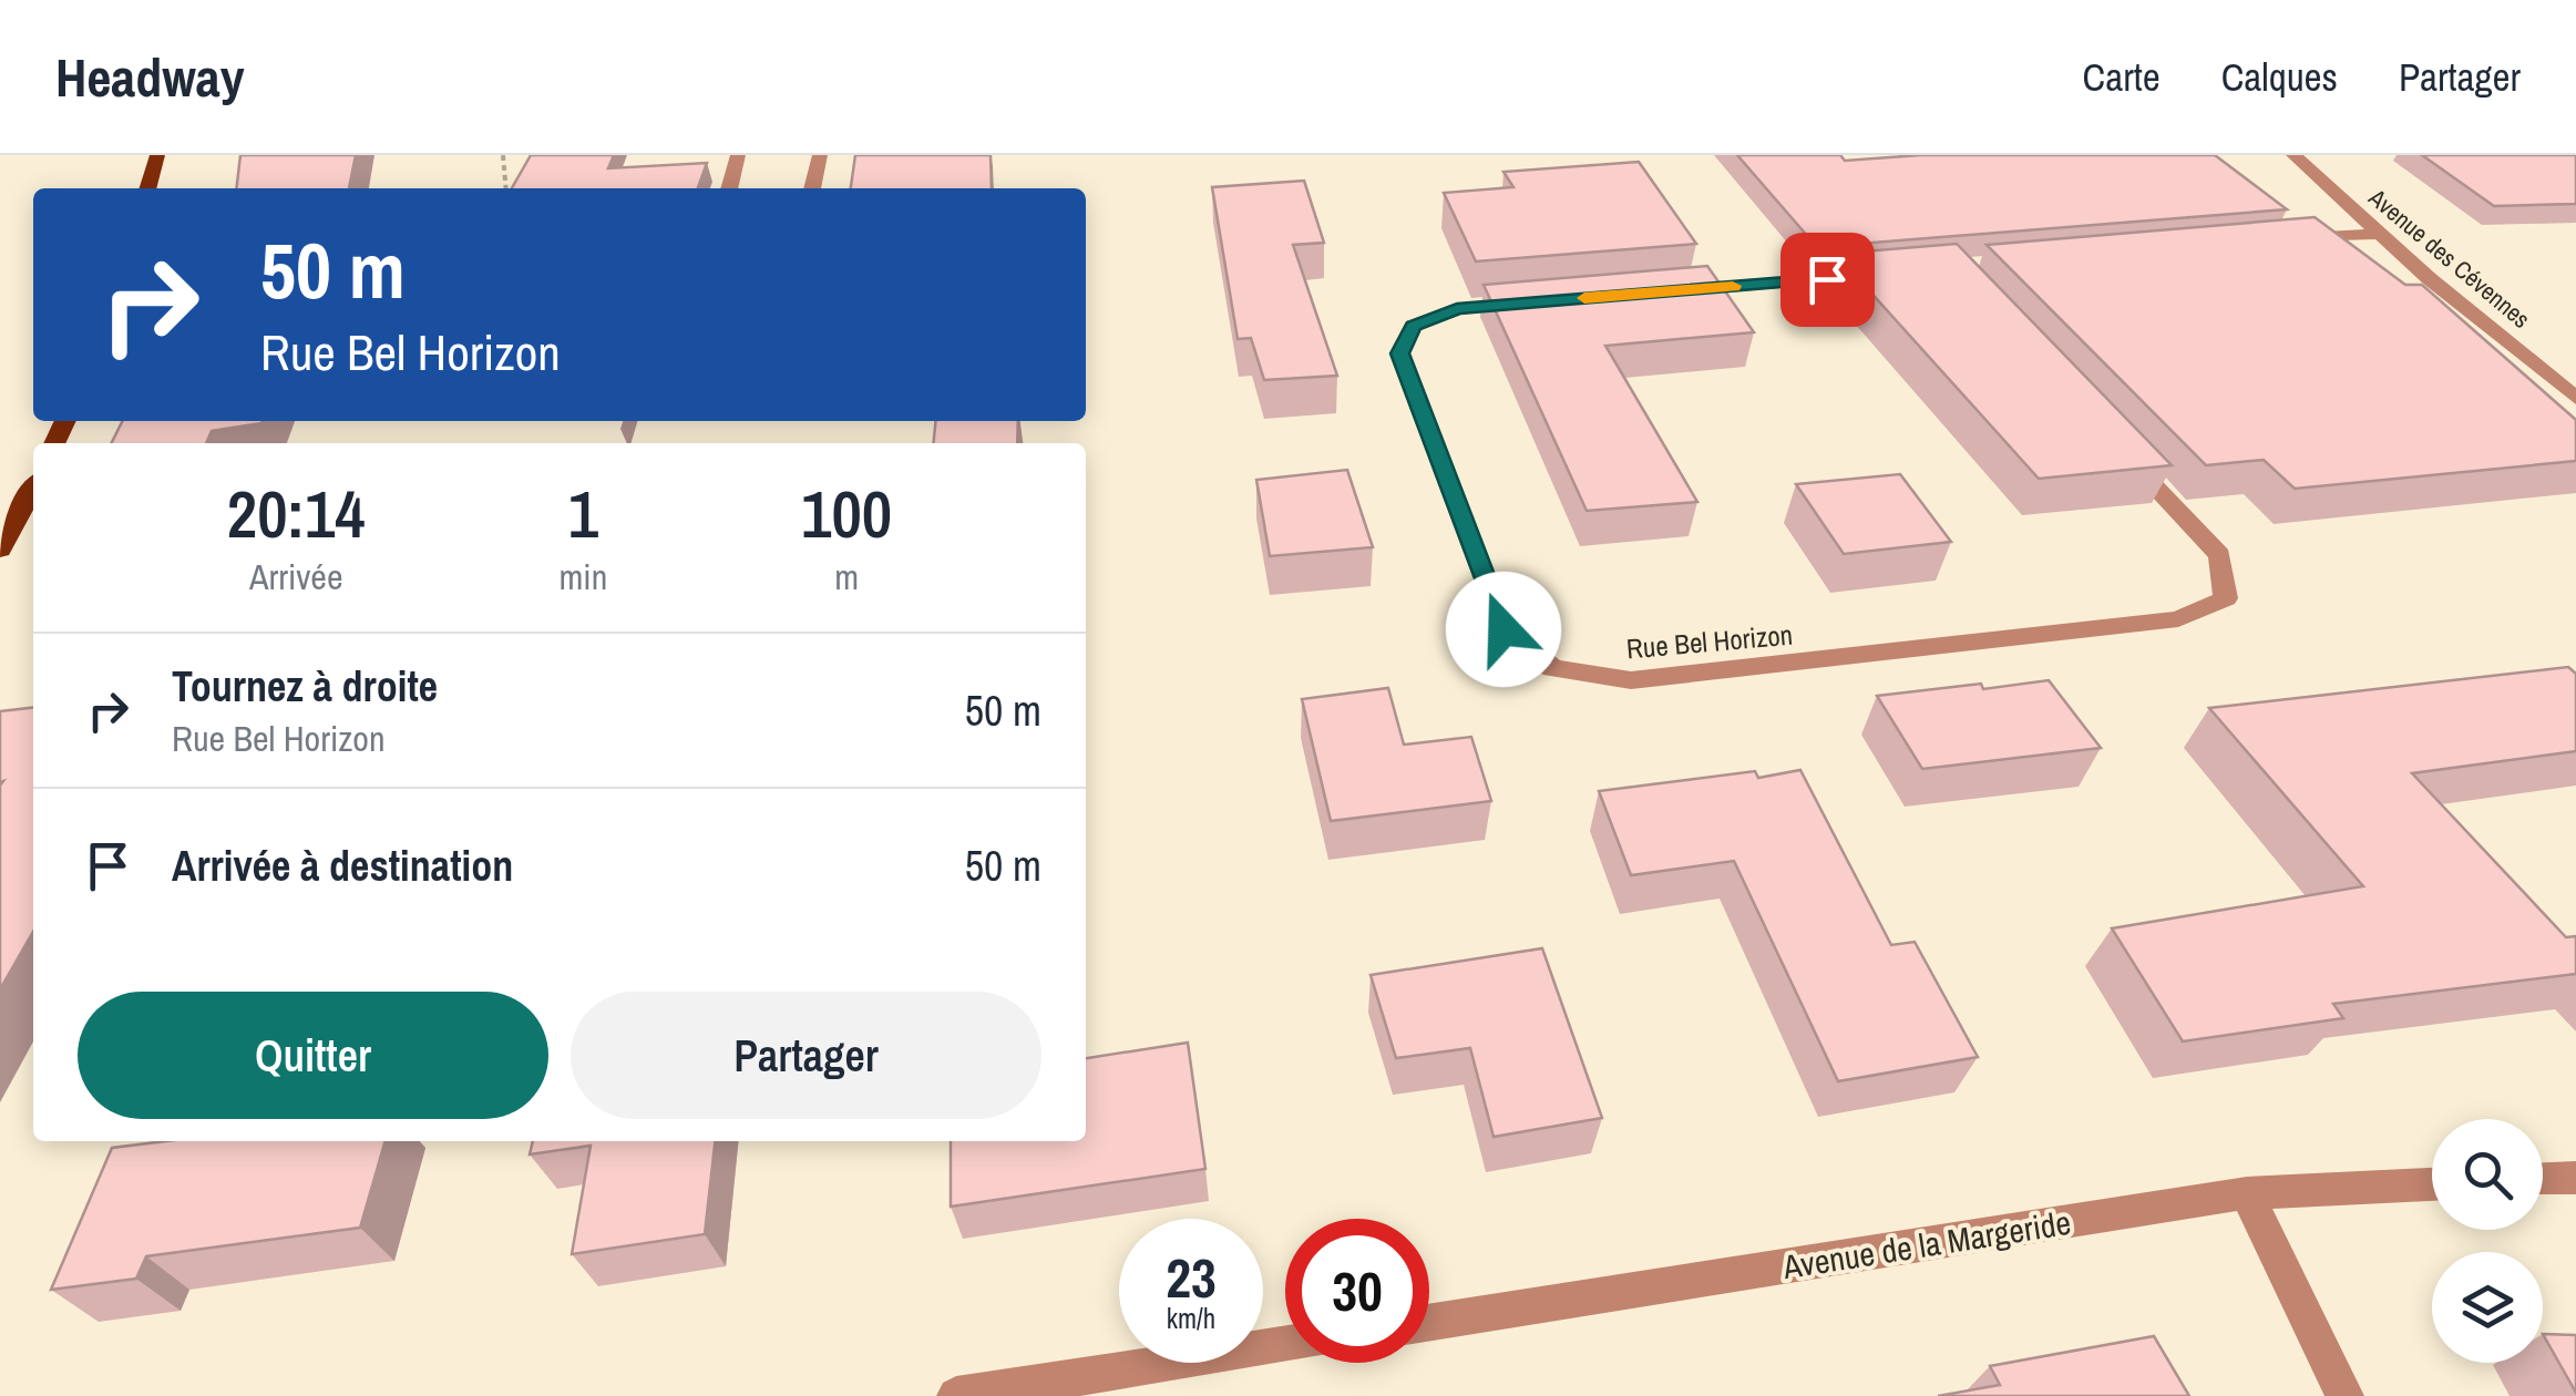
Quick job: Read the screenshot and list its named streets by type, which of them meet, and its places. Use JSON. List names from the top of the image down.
{
  "streets": {
    "street": ["Avenue des Cévennes", "Rue Bel Horizon", "Avenue de la Margeride"]
  },
  "page": {
    "header": "Headway",
    "nav": ["Carte", "Calques", "Partager"],
    "turn": ["50 m", "Rue Bel Horizon"],
    "eta": [
      "20:14",
      "Arrivée",
      "1",
      "min",
      "100",
      "m"
    ],
    "list": [
      {
        "name": "Tournez à droite",
        "note": "Rue Bel Horizon",
        "value": "50 m"
      },
      {
        "name": "Arrivée à destination",
        "value": "50 m"
      }
    ],
    "buttons": ["Quitter", "Partager"],
    "speed": "23 km/h",
    "limit": "30"
  }
}
